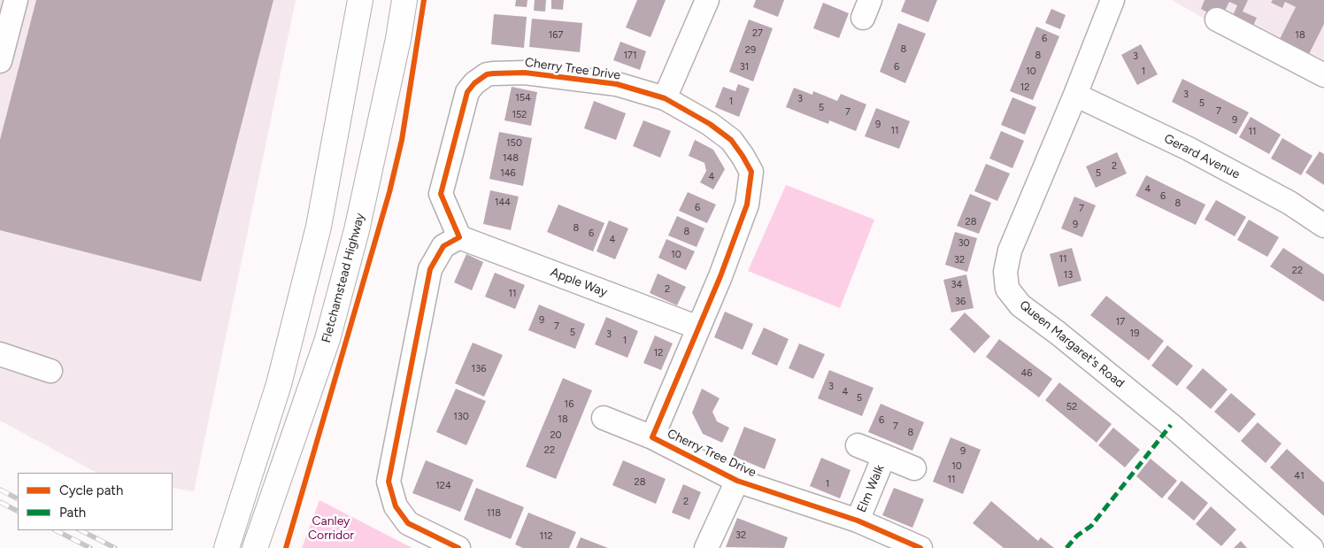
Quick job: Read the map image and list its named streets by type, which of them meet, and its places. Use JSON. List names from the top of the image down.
{
  "streets": {
    "highway": ["Fletchamstead Highway"],
    "street": [
      "Cherry Tree Drive",
      "Gerard Avenue",
      "Apple Way",
      "Queen Margaret's Road",
      "Elm Walk"
    ]
  },
  "crossings": [
    ["Cherry Tree Drive", "Apple Way"],
    ["Cherry Tree Drive", "Elm Walk"],
    ["Gerard Avenue", "Queen Margaret's Road"]
  ],
  "parks": ["Canley Corridor"],
  "house_numbers": [
    "27",
    "167",
    "18",
    "6",
    "8",
    "29",
    "171",
    "8",
    "3",
    "31",
    "6",
    "10",
    "1",
    "12",
    "3",
    "154",
    "3",
    "1",
    "5",
    "5",
    "7",
    "7",
    "152",
    "9",
    "9",
    "11",
    "11",
    "150",
    "148",
    "2",
    "146",
    "5",
    "4",
    "4",
    "6",
    "144",
    "8",
    "6",
    "7",
    "28",
    "9",
    "8",
    "8",
    "6",
    "4",
    "30",
    "10",
    "11",
    "32",
    "22",
    "13",
    "34",
    "2",
    "11",
    "36",
    "9",
    "17",
    "7",
    "5",
    "19",
    "3",
    "1",
    "12",
    "136",
    "46",
    "3",
    "4",
    "5",
    "16",
    "52",
    "130",
    "18",
    "6",
    "7",
    "8",
    "20",
    "22",
    "9",
    "10",
    "41",
    "11",
    "28",
    "1",
    "124",
    "2",
    "118",
    "32",
    "112"
  ],
  "legend": ["Cycle path", "Path"]
}
